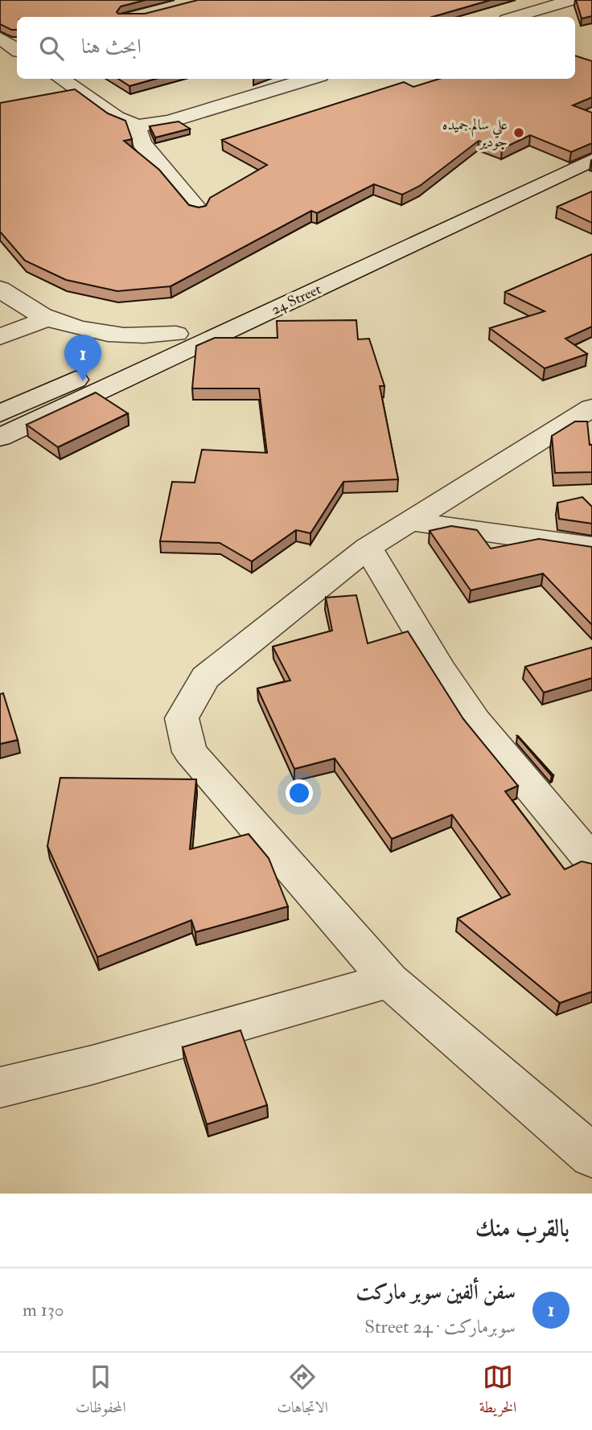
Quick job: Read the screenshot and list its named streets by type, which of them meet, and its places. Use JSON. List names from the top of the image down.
{
  "streets": {
    "street": ["24 Street"]
  },
  "places": ["علي سالم.جميده جودير"],
  "page": {
    "search": "ابحث هنا",
    "pins": "1",
    "heading": "بالقرب منك",
    "list": [
      {
        "mark": "1",
        "name": "سفن ألفين سوبر ماركت",
        "note": "سوبرماركت · 24 Street",
        "value": "130 m"
      }
    ],
    "nav": ["الخريطة", "الاتجاهات", "المحفوظات"]
  }
}
